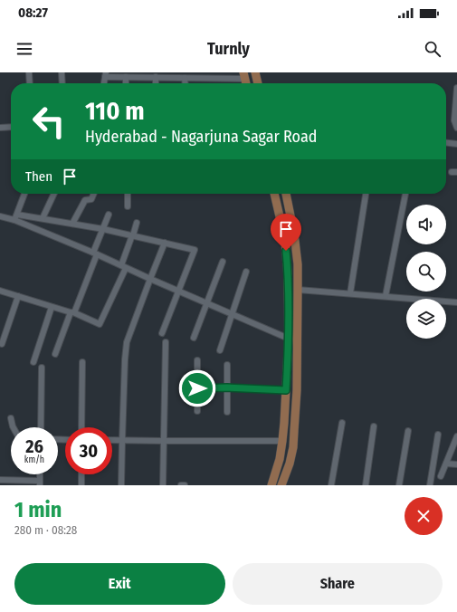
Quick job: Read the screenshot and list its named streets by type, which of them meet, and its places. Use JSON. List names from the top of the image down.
{
  "page": {
    "status": "08:27",
    "header": "Turnly",
    "turn": ["110 m", "Hyderabad - Nagarjuna Sagar Road"],
    "then": "Then",
    "speed": "26 km/h",
    "limit": "30",
    "heading": ["1 min", "280 m · 08:28"],
    "buttons": ["Exit", "Share"]
  }
}
